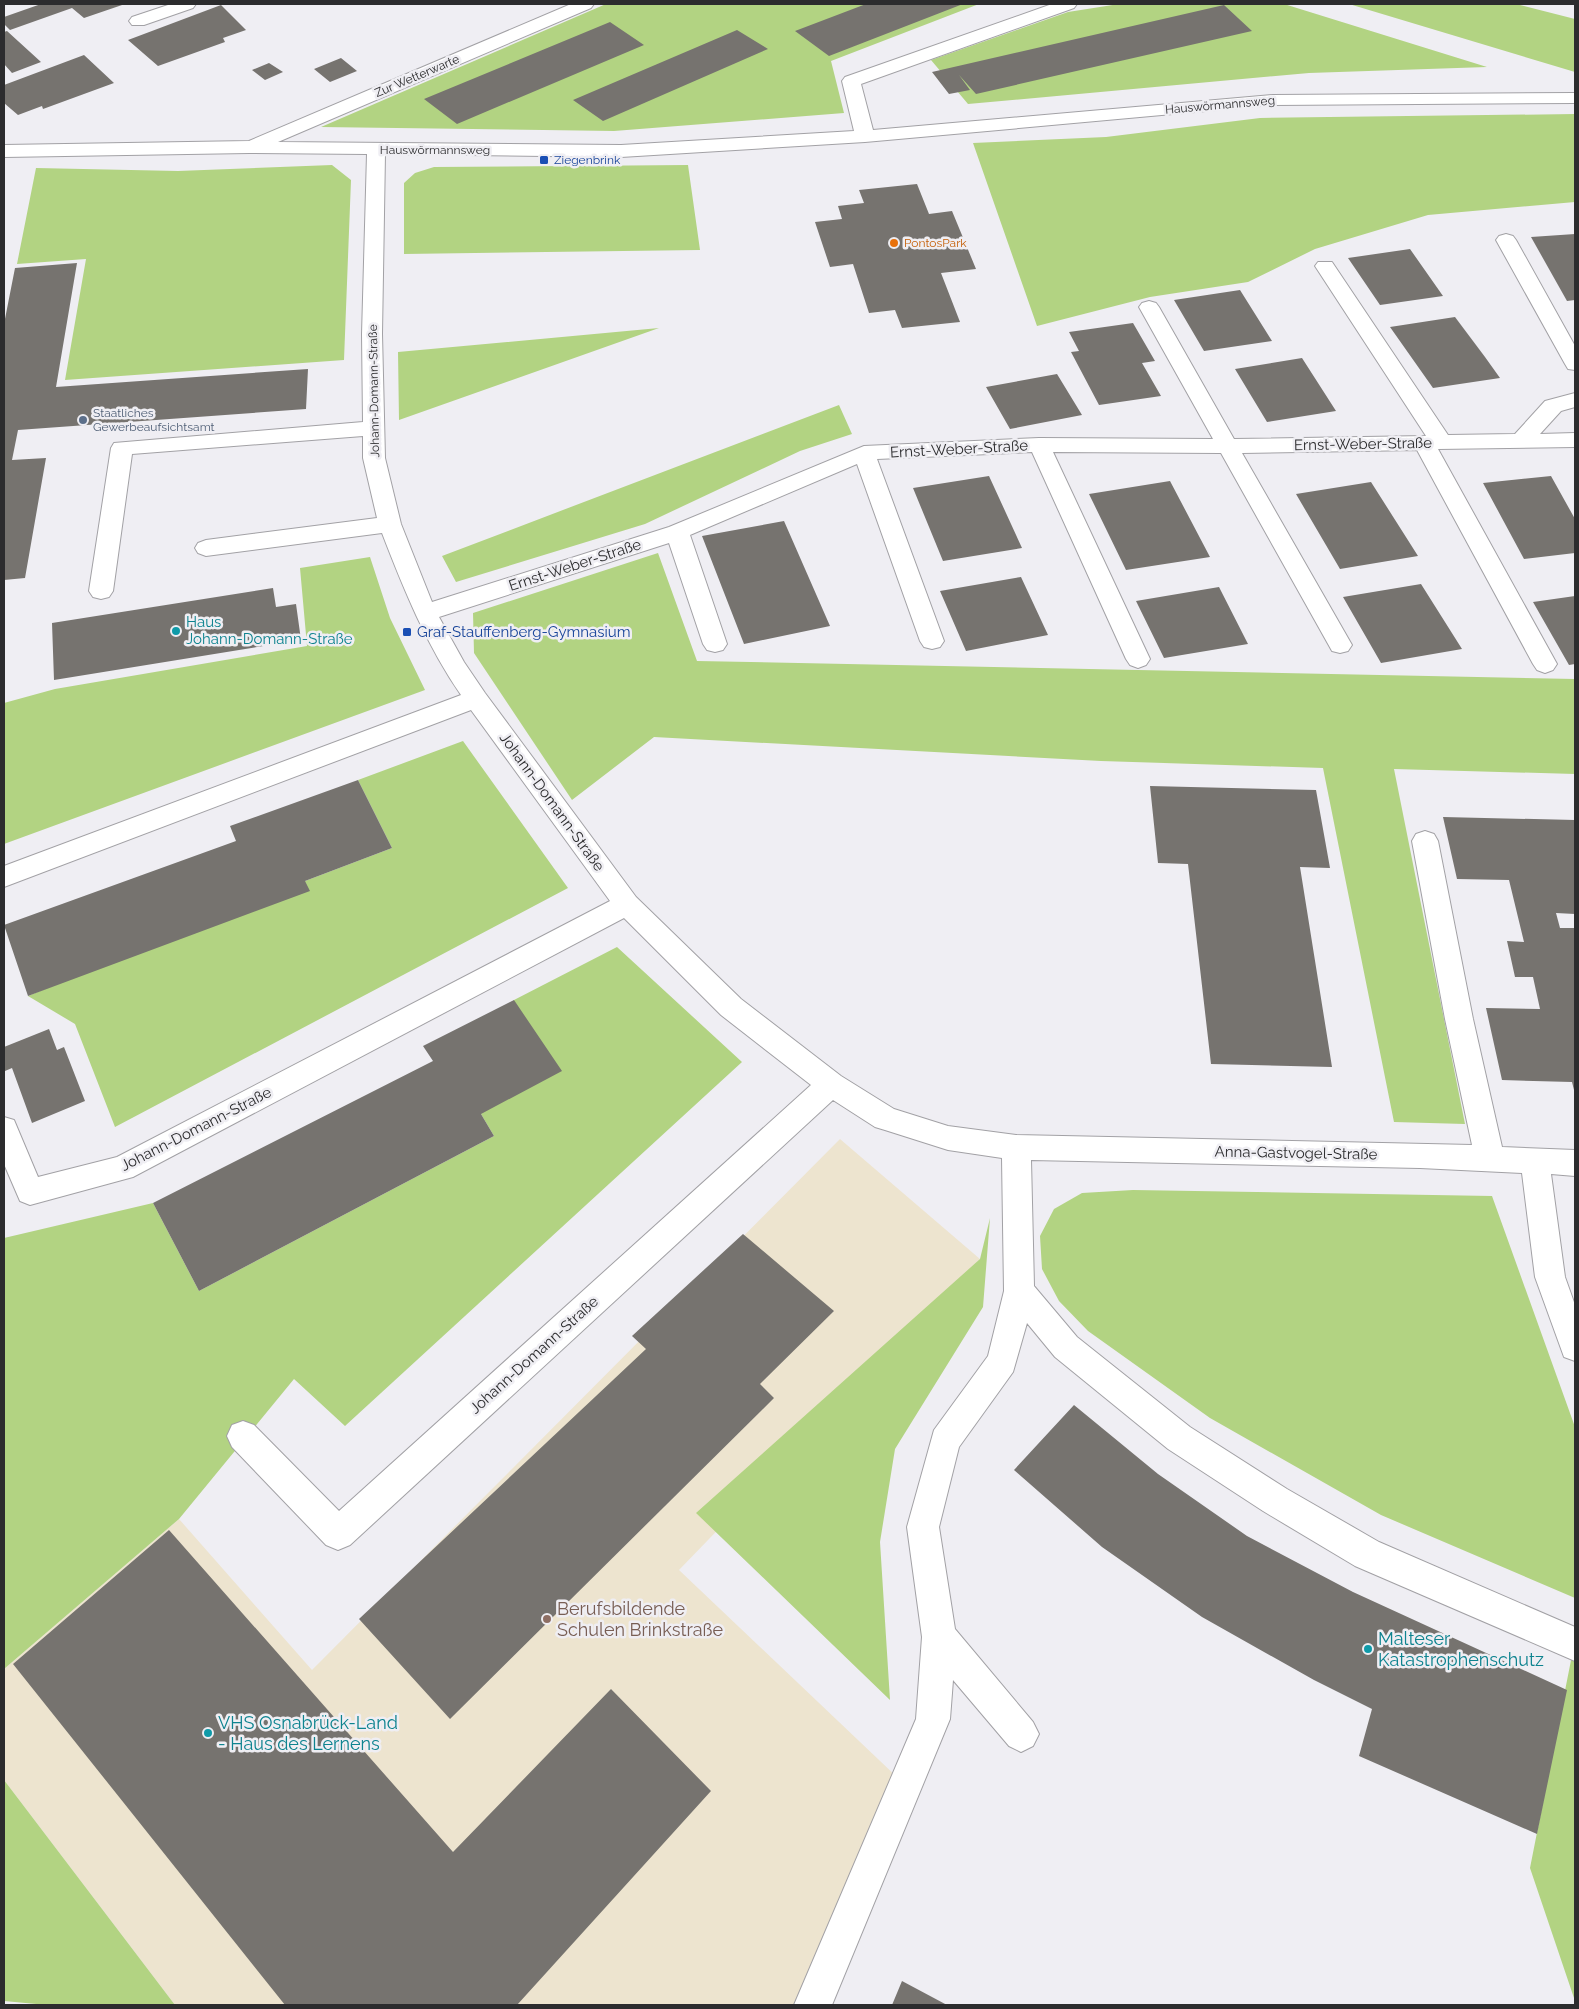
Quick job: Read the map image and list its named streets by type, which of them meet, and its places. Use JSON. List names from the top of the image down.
{
  "streets": {
    "street": [
      "Zur Wetterwarte",
      "Hauswörmannsweg",
      "Johann-Domann-Straße",
      "Ernst-Weber-Straße",
      "Anna-Gastvogel-Straße"
    ]
  },
  "crossings": [
    ["Zur Wetterwarte", "Hauswörmannsweg"],
    ["Hauswörmannsweg", "Johann-Domann-Straße"],
    ["Johann-Domann-Straße", "Ernst-Weber-Straße"],
    ["Johann-Domann-Straße", "Anna-Gastvogel-Straße"]
  ],
  "places": {
    "transit": ["Ziegenbrink", "Graf-Stauffenberg-Gymnasium"],
    "other": [
      "PontosPark",
      "Staatliches Gewerbeaufsichtsamt",
      "Haus Johann-Domann-Straße",
      "Berufsbildende Schulen Brinkstraße",
      "Malteser Katastrophenschutz",
      "VHS Osnabrück-Land - Haus des Lernens"
    ]
  }
}
